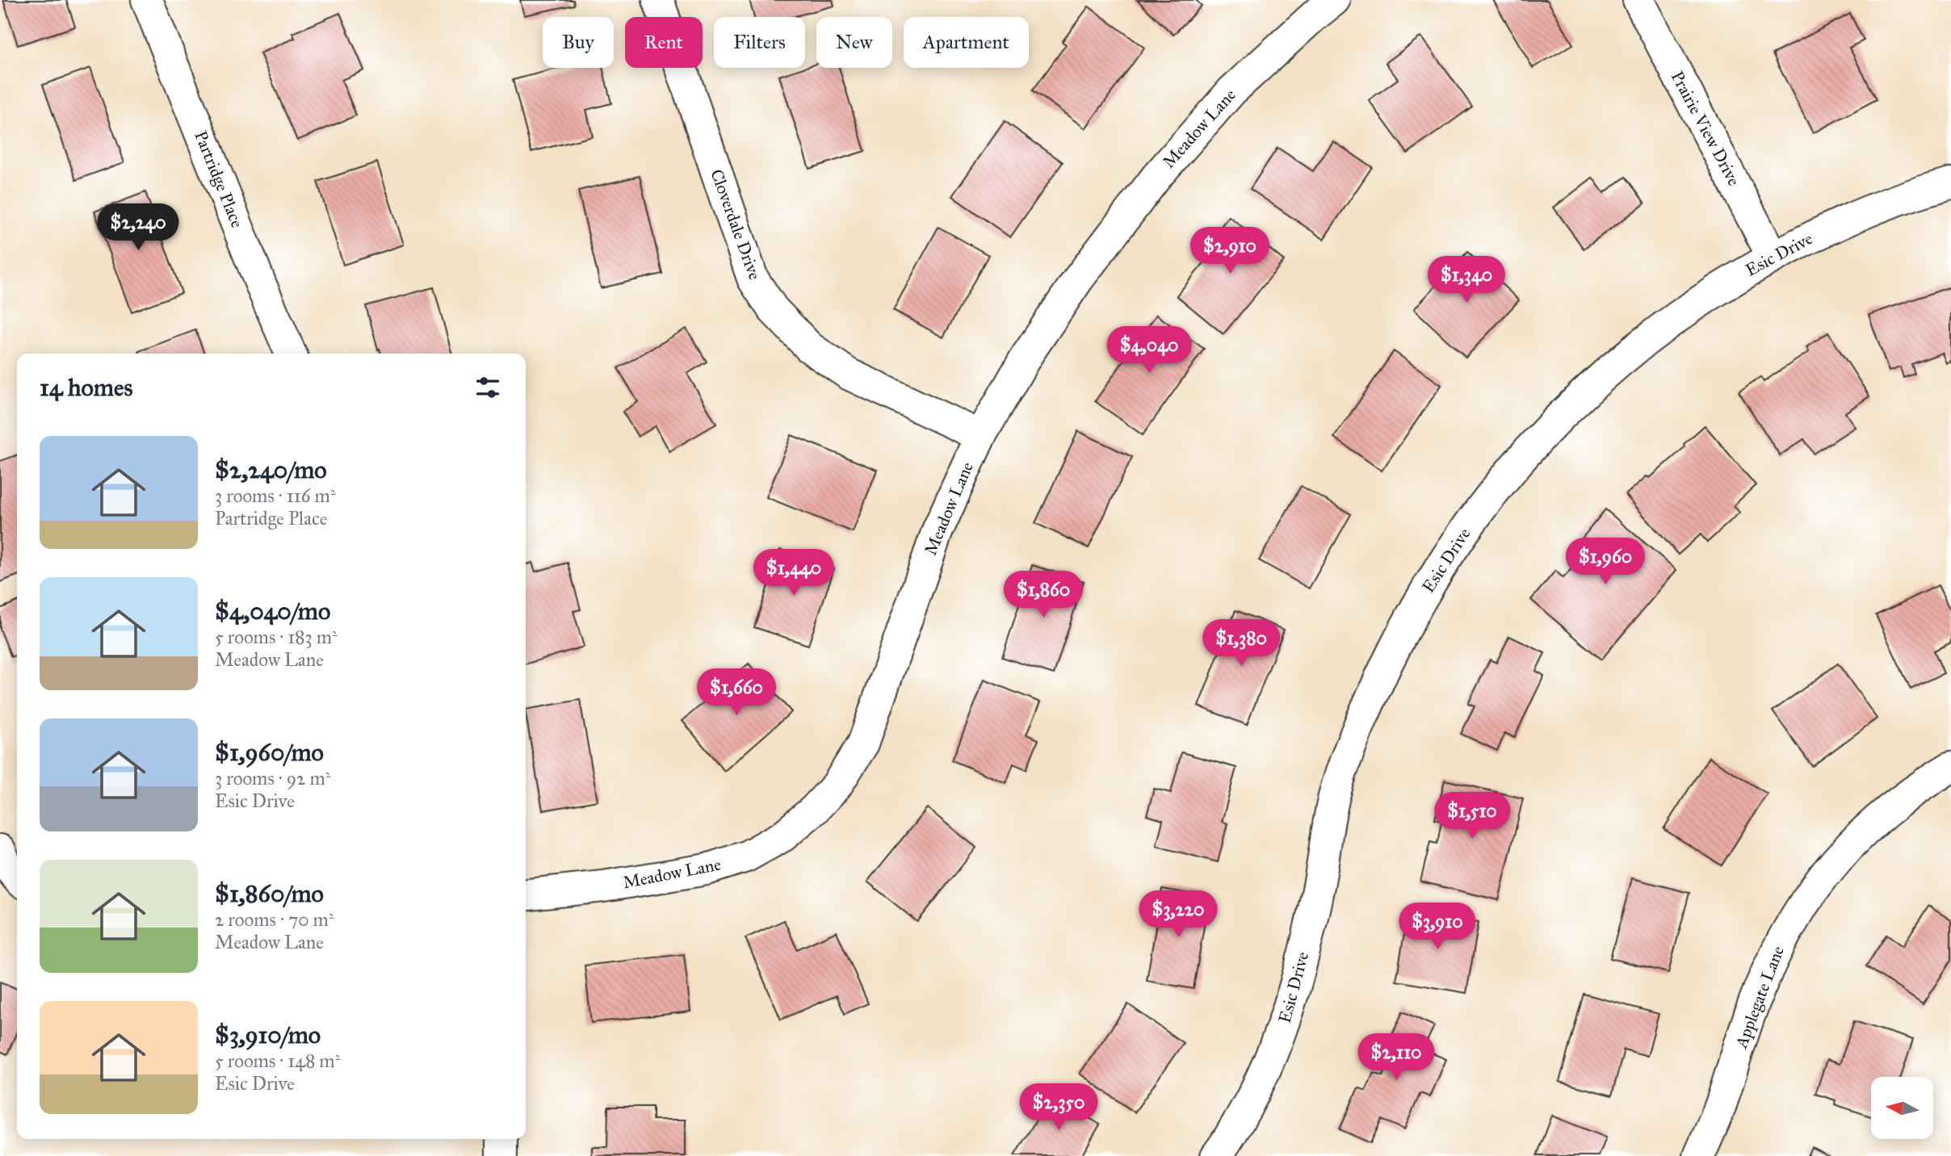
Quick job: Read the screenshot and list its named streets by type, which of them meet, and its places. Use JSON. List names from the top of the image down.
{
  "streets": {
    "street": [
      "Meadow Lane",
      "Prairie View Drive",
      "Partridge Place",
      "Cloverdale Drive",
      "Esic Drive",
      "Applegate Lane"
    ]
  },
  "crossings": [
    ["Meadow Lane", "Cloverdale Drive"],
    ["Prairie View Drive", "Esic Drive"]
  ],
  "north": "left",
  "page": {
    "chip": [
      "Buy",
      "Rent",
      "Filters",
      "New",
      "Apartment"
    ],
    "price": [
      "$2,240",
      "$2,910",
      "$1,340",
      "$4,040",
      "$1,960",
      "$1,440",
      "$1,860",
      "$1,380",
      "$1,660",
      "$1,510",
      "$3,220",
      "$3,910",
      "$2,110",
      "$2,350"
    ],
    "heading": "14 homes",
    "list": [
      {
        "name": "$2,240/mo",
        "note": "3 rooms · 116 m² · Partridge Place"
      },
      {
        "name": "$4,040/mo",
        "note": "5 rooms · 183 m² · Meadow Lane"
      },
      {
        "name": "$1,960/mo",
        "note": "3 rooms · 92 m² · Esic Drive"
      },
      {
        "name": "$1,860/mo",
        "note": "2 rooms · 70 m² · Meadow Lane"
      },
      {
        "name": "$3,910/mo",
        "note": "5 rooms · 148 m² · Esic Drive"
      }
    ]
  }
}
